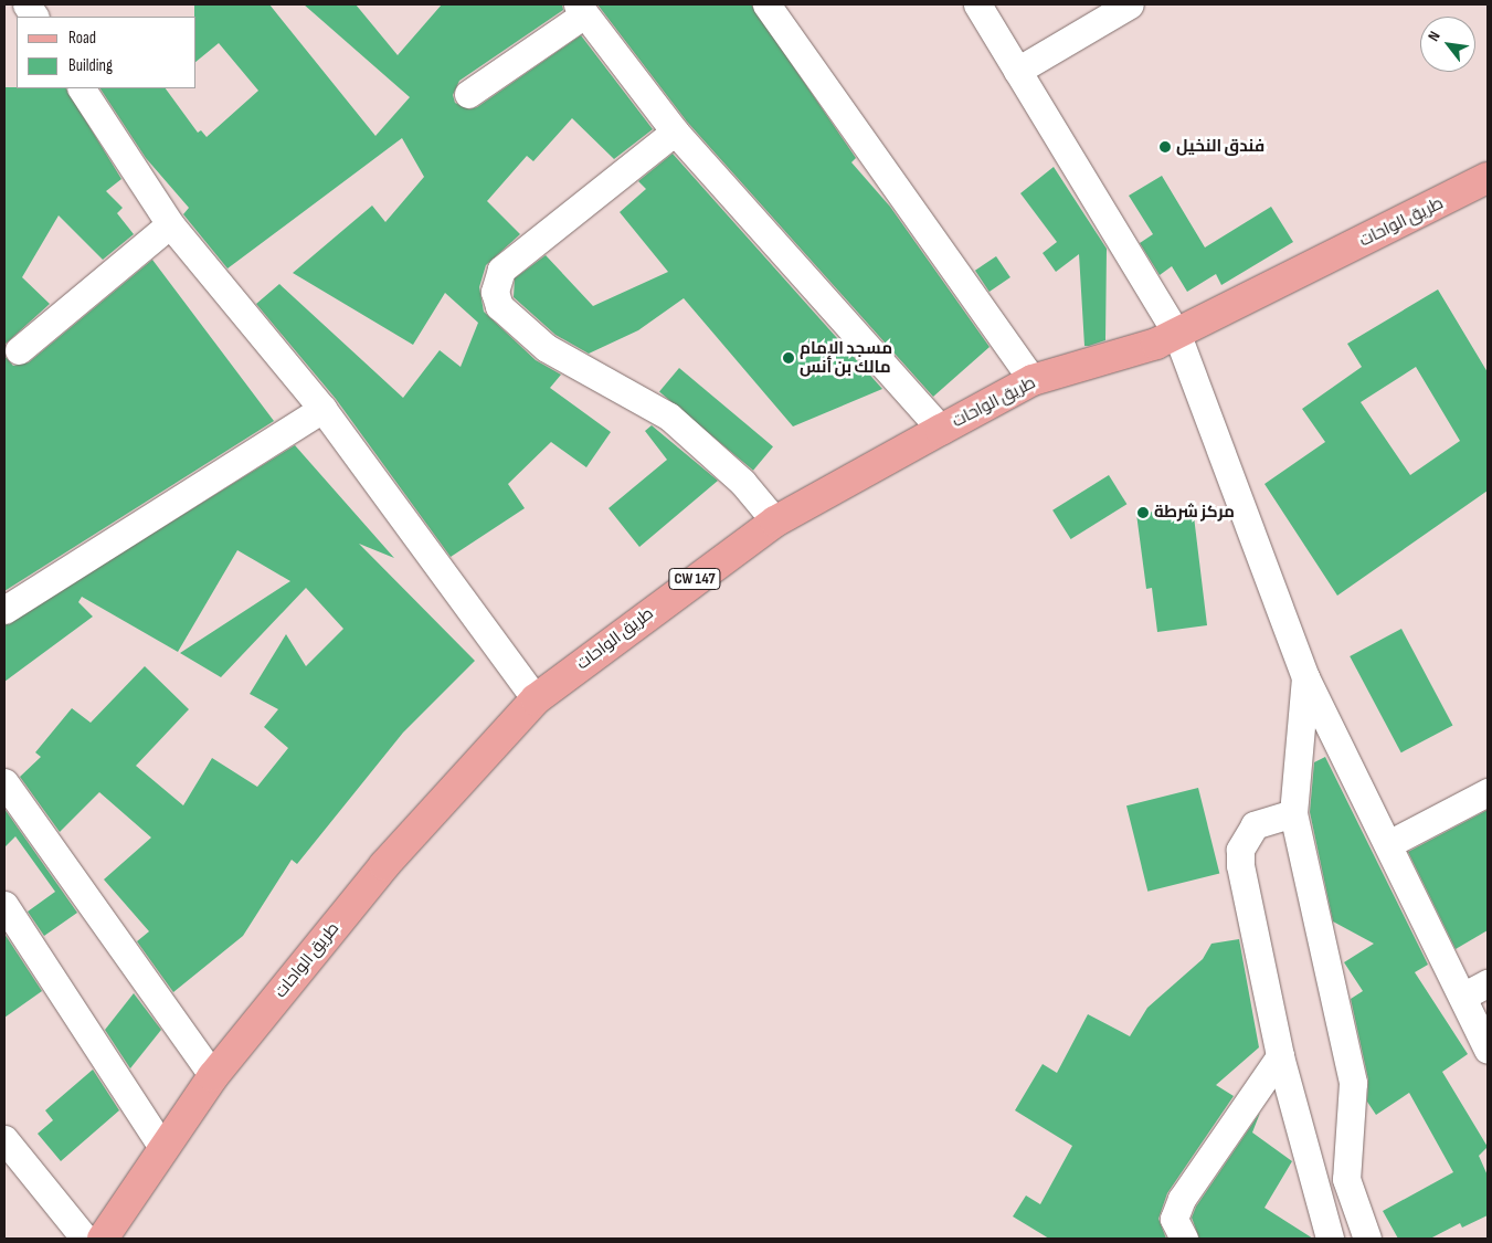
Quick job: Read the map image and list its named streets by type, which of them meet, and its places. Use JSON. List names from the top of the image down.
{
  "streets": {
    "main road": ["طريق الواحات", "CW 147"]
  },
  "places": ["فندق النخيل", "مسجد الإمام مالك بن أنس", "مركز شرطة"],
  "legend": ["Road", "Building"],
  "north": "top left"
}
